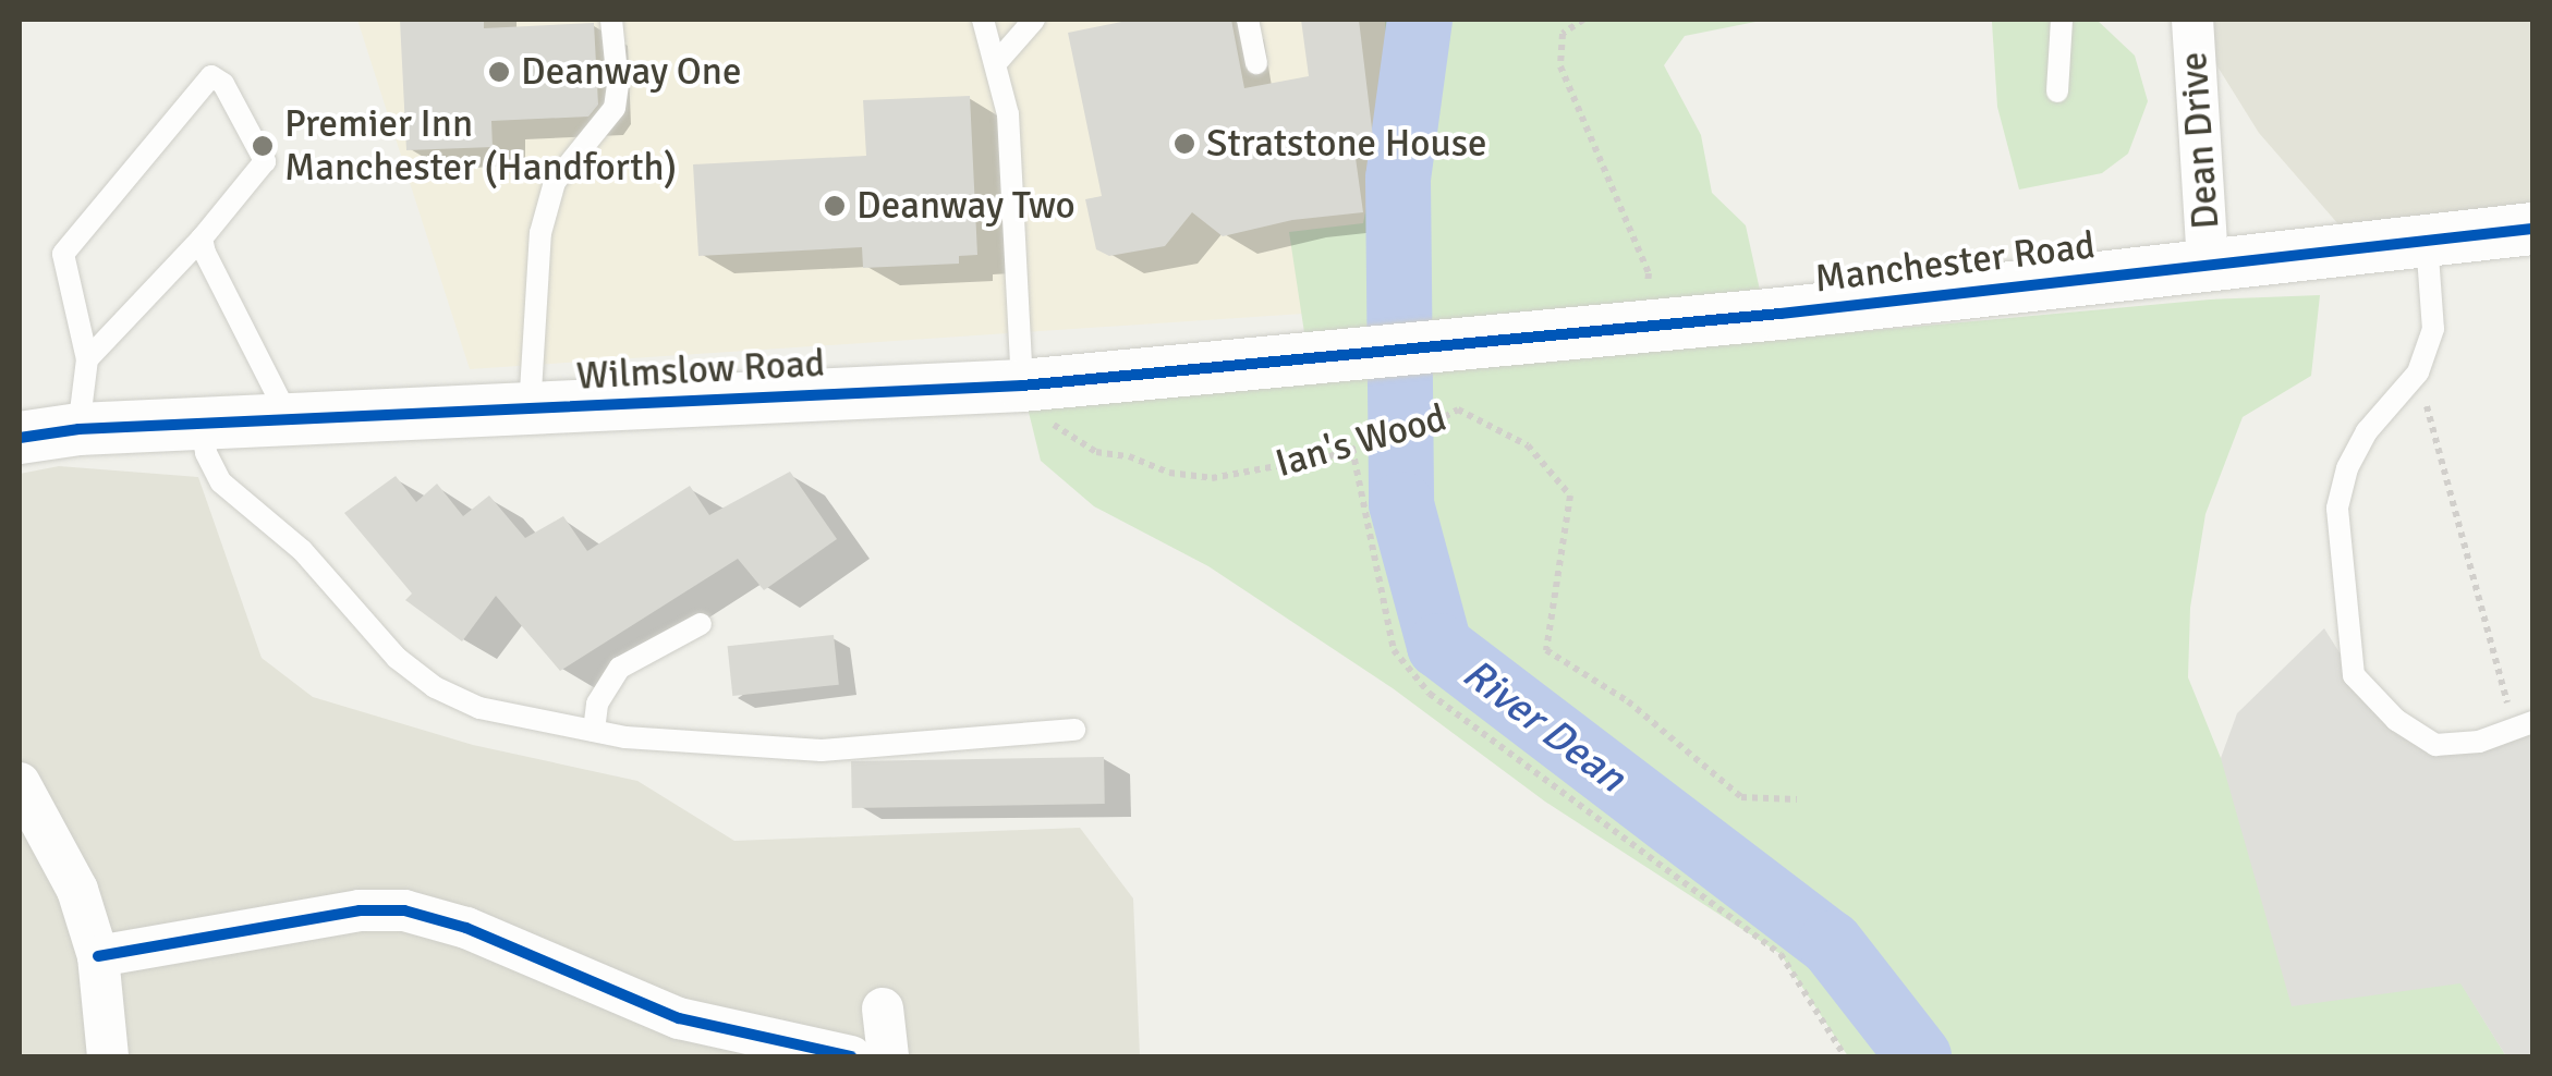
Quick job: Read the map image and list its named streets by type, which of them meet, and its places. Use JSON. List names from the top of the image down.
{
  "streets": {
    "street": ["Dean Drive", "Manchester Road", "Wilmslow Road"],
    "path": ["Ian's Wood"]
  },
  "crossings": [
    ["Dean Drive", "Manchester Road"],
    ["Manchester Road", "Wilmslow Road"],
    ["Wilmslow Road", "Ian's Wood"]
  ],
  "water": ["River Dean"],
  "places": [
    "Deanway One",
    "Stratstone House",
    "Premier Inn Manchester (Handforth)",
    "Deanway Two"
  ]
}
